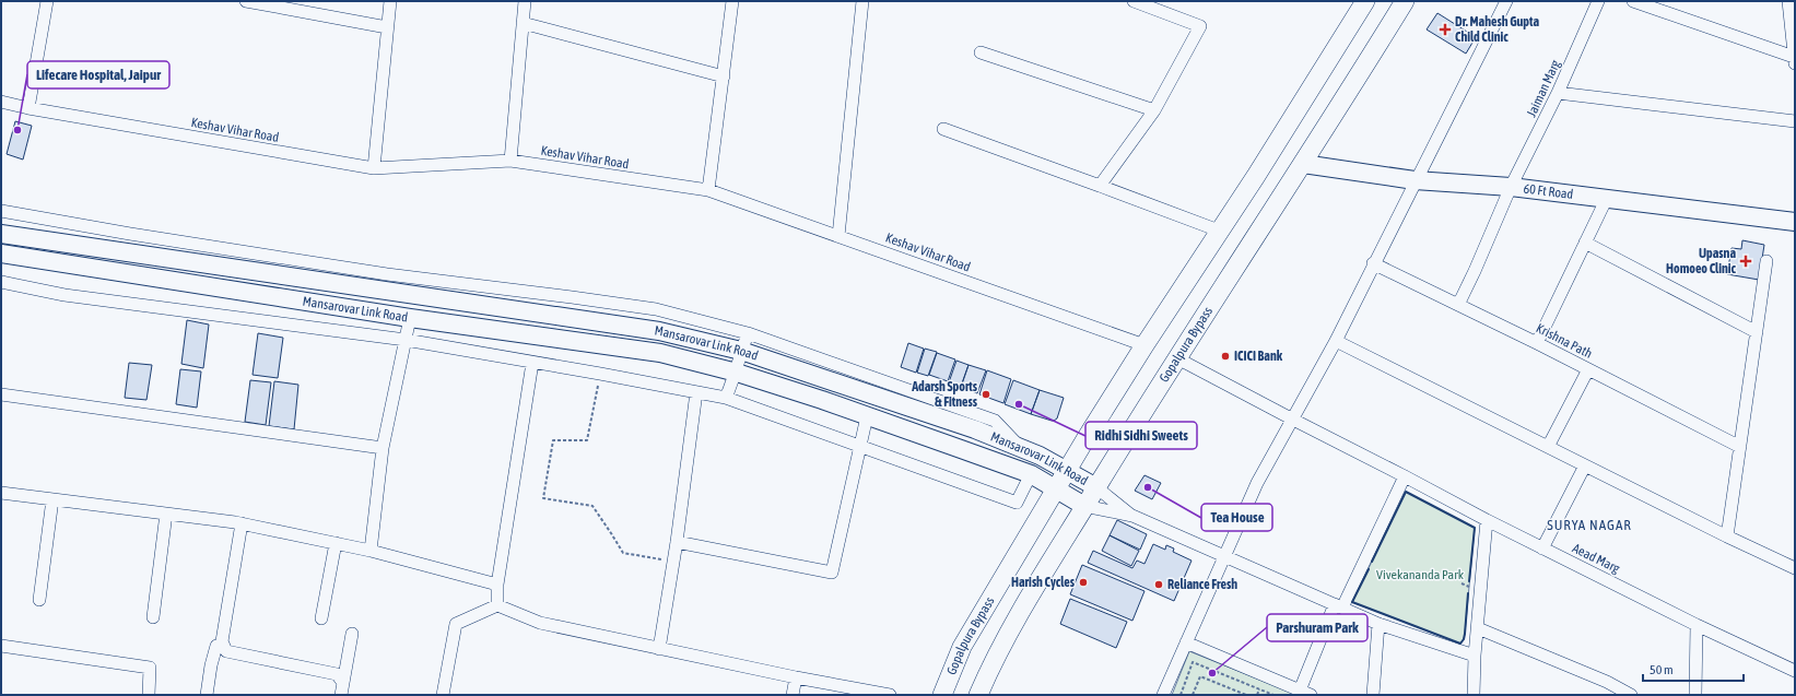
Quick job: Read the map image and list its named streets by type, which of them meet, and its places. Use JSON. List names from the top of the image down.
{
  "streets": {
    "main road": ["Gopalpura Bypass"],
    "street": [
      "Jaiman Marg",
      "Keshav Vihar Road",
      "60 Ft Road",
      "Mansarovar Link Road",
      "Krishna Path",
      "Aead Marg"
    ]
  },
  "crossings": [
    ["Jaiman Marg", "60 Ft Road"],
    ["Jaiman Marg", "Krishna Path"],
    ["Keshav Vihar Road", "Gopalpura Bypass"],
    ["60 Ft Road", "Gopalpura Bypass"],
    ["Mansarovar Link Road", "Gopalpura Bypass"],
    ["Gopalpura Bypass", "Aead Marg"]
  ],
  "districts": ["SURYA NAGAR"],
  "parks": ["Vivekananda Park"],
  "places": {
    "health": ["Dr. Mahesh Gupta Child Clinic", "Upasna Homoeo Clinic"],
    "other": [
      "Lifecare Hospital, Jaipur",
      "ICICI Bank",
      "Adarsh Sports & Fitness",
      "Ridhi Sidhi Sweets",
      "Tea House",
      "Harish Cycles",
      "Reliance Fresh",
      "Parshuram Park"
    ]
  },
  "scale_bar": "50 m"
}
